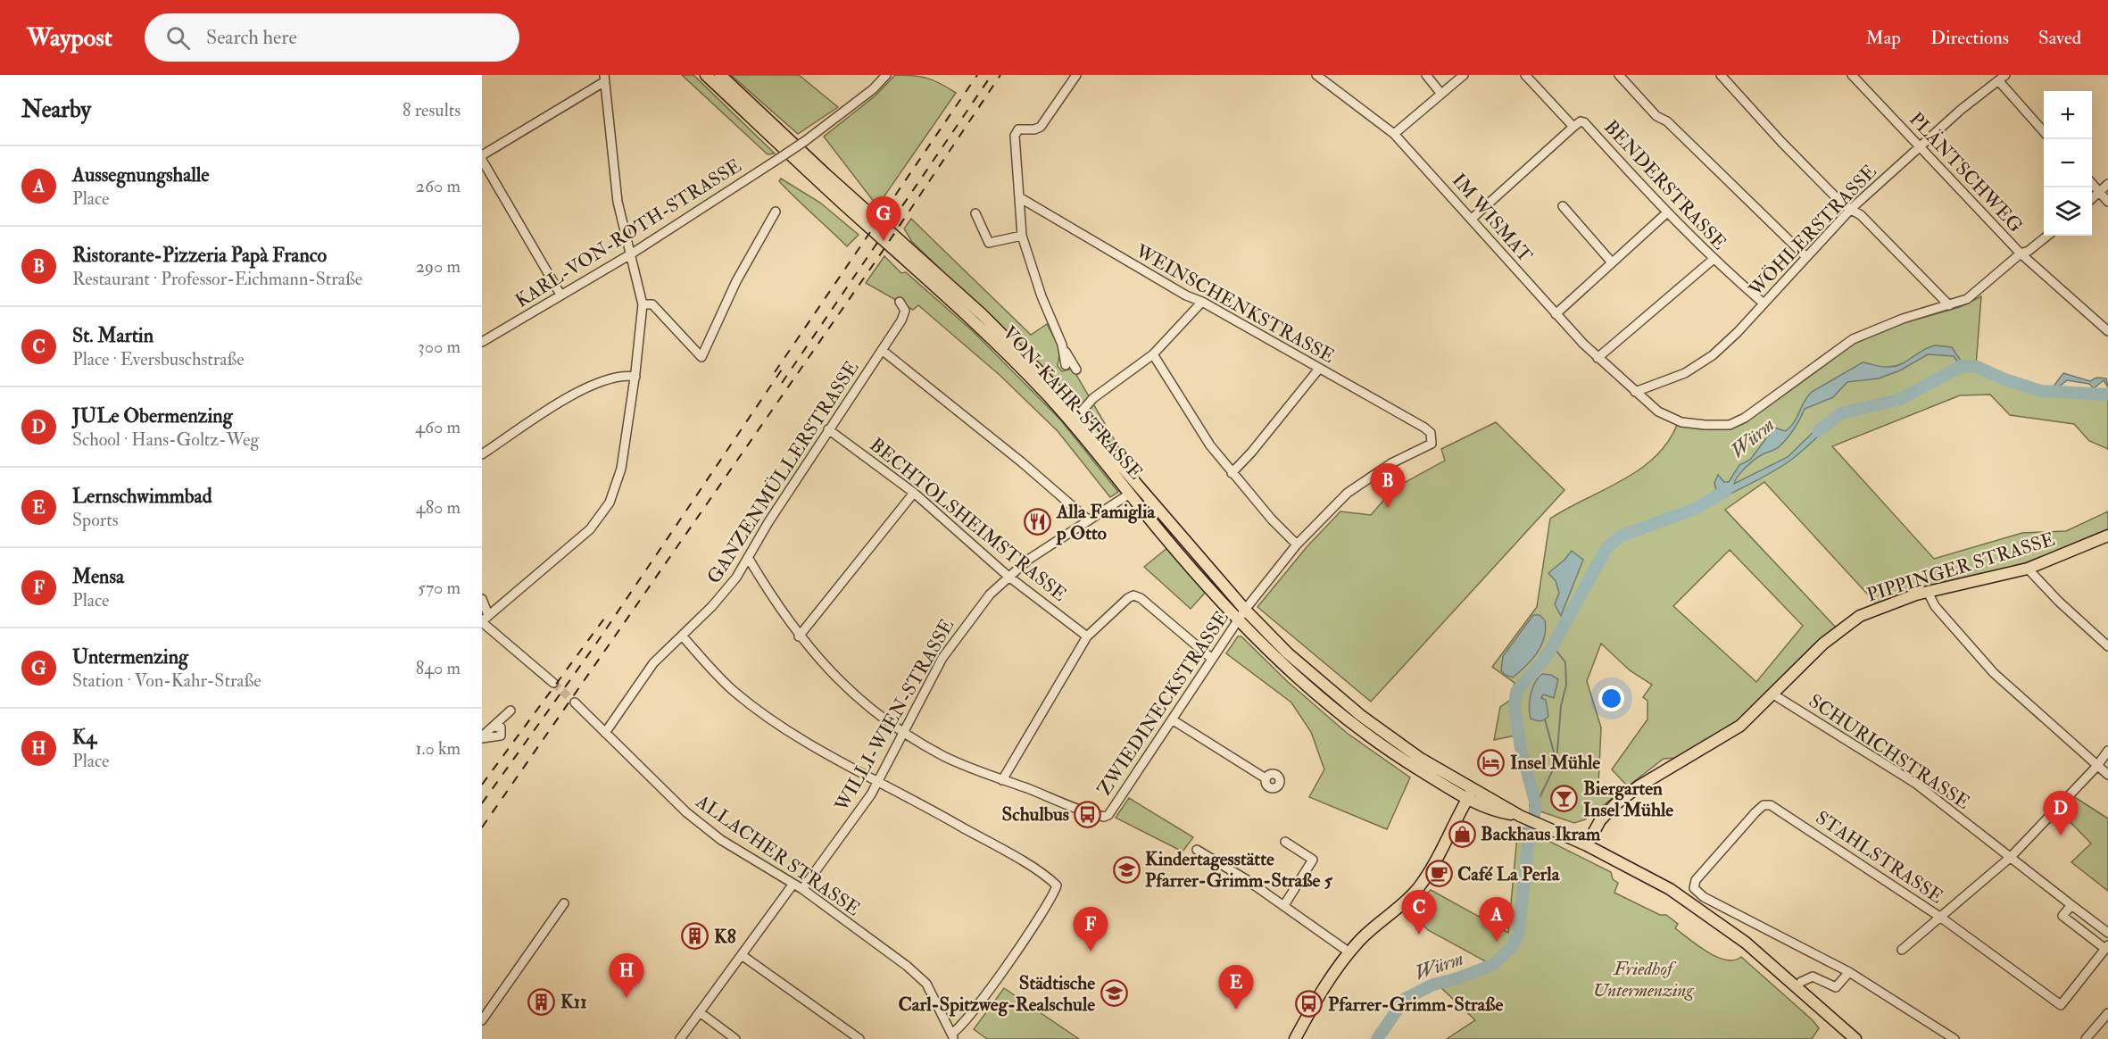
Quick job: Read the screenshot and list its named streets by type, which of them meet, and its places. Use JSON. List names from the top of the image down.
{
  "streets": {
    "main road": ["VON-KAHR-STRASSE", "PIPPINGER STRASSE"],
    "street": [
      "PLÄNTSCHWEG",
      "BENDERSTRASSE",
      "IM WISMAT",
      "WÖHLERSTRASSE",
      "KARL-VON-ROTH-STRASSE",
      "WEINSCHENKSTRASSE",
      "GANZENMÜLLERSTRASSE",
      "BECHTOLSHEIMSTRASSE",
      "ZWIEDINECKSTRASSE",
      "WILLI-WIEN-STRASSE",
      "SCHURICHSTRASSE",
      "ALLACHER STRASSE",
      "STAHLSTRASSE"
    ]
  },
  "crossings": [
    ["PLÄNTSCHWEG", "IM WISMAT"],
    ["PLÄNTSCHWEG", "WÖHLERSTRASSE"],
    ["BENDERSTRASSE", "WÖHLERSTRASSE"],
    ["IM WISMAT", "WÖHLERSTRASSE"],
    ["WEINSCHENKSTRASSE", "ZWIEDINECKSTRASSE"],
    ["VON-KAHR-STRASSE", "PIPPINGER STRASSE"],
    ["VON-KAHR-STRASSE", "ZWIEDINECKSTRASSE"],
    ["VON-KAHR-STRASSE", "WILLI-WIEN-STRASSE"],
    ["GANZENMÜLLERSTRASSE", "BECHTOLSHEIMSTRASSE"],
    ["GANZENMÜLLERSTRASSE", "WILLI-WIEN-STRASSE"],
    ["GANZENMÜLLERSTRASSE", "ALLACHER STRASSE"],
    ["BECHTOLSHEIMSTRASSE", "WILLI-WIEN-STRASSE"],
    ["PIPPINGER STRASSE", "SCHURICHSTRASSE"],
    ["WILLI-WIEN-STRASSE", "ALLACHER STRASSE"]
  ],
  "water": ["Würm"],
  "parks": ["Friedhof Untermenzing"],
  "places": {
    "restaurant": ["Alla Famiglia p Otto"],
    "hotel": ["Insel Mühle"],
    "bar": ["Biergarten Insel Mühle"],
    "bus stop": ["Schulbus", "Pfarrer-Grimm-Straße"],
    "shop": ["Backhaus Ikram"],
    "school or university": ["Kindertagesstätte Pfarrer-Grimm-Straße 5", "Städtische Carl-Spitzweg-Realschule"],
    "cafe": ["Café La Perla"],
    "building": ["K8", "K11"]
  },
  "page": {
    "header": "Waypost",
    "search": "Search here",
    "nav": ["Map", "Directions", "Saved"],
    "heading": ["Nearby", "8 results"],
    "map_buttons": ["+", "−"],
    "list": [
      {
        "mark": "A",
        "name": "Aussegnungshalle",
        "note": "Place",
        "value": "260 m"
      },
      {
        "mark": "B",
        "name": "Ristorante-Pizzeria Papà Franco",
        "note": "Restaurant · Professor-Eichmann-Straße",
        "value": "290 m"
      },
      {
        "mark": "C",
        "name": "St. Martin",
        "note": "Place · Eversbuschstraße",
        "value": "300 m"
      },
      {
        "mark": "D",
        "name": "JULe Obermenzing",
        "note": "School · Hans-Goltz-Weg",
        "value": "460 m"
      },
      {
        "mark": "E",
        "name": "Lernschwimmbad",
        "note": "Sports",
        "value": "480 m"
      },
      {
        "mark": "F",
        "name": "Mensa",
        "note": "Place",
        "value": "570 m"
      },
      {
        "mark": "G",
        "name": "Untermenzing",
        "note": "Station · Von-Kahr-Straße",
        "value": "840 m"
      },
      {
        "mark": "H",
        "name": "K4",
        "note": "Place",
        "value": "1.0 km"
      }
    ],
    "pins": [
      "G",
      "B",
      "D",
      "C",
      "A",
      "F",
      "H",
      "E"
    ]
  }
}
